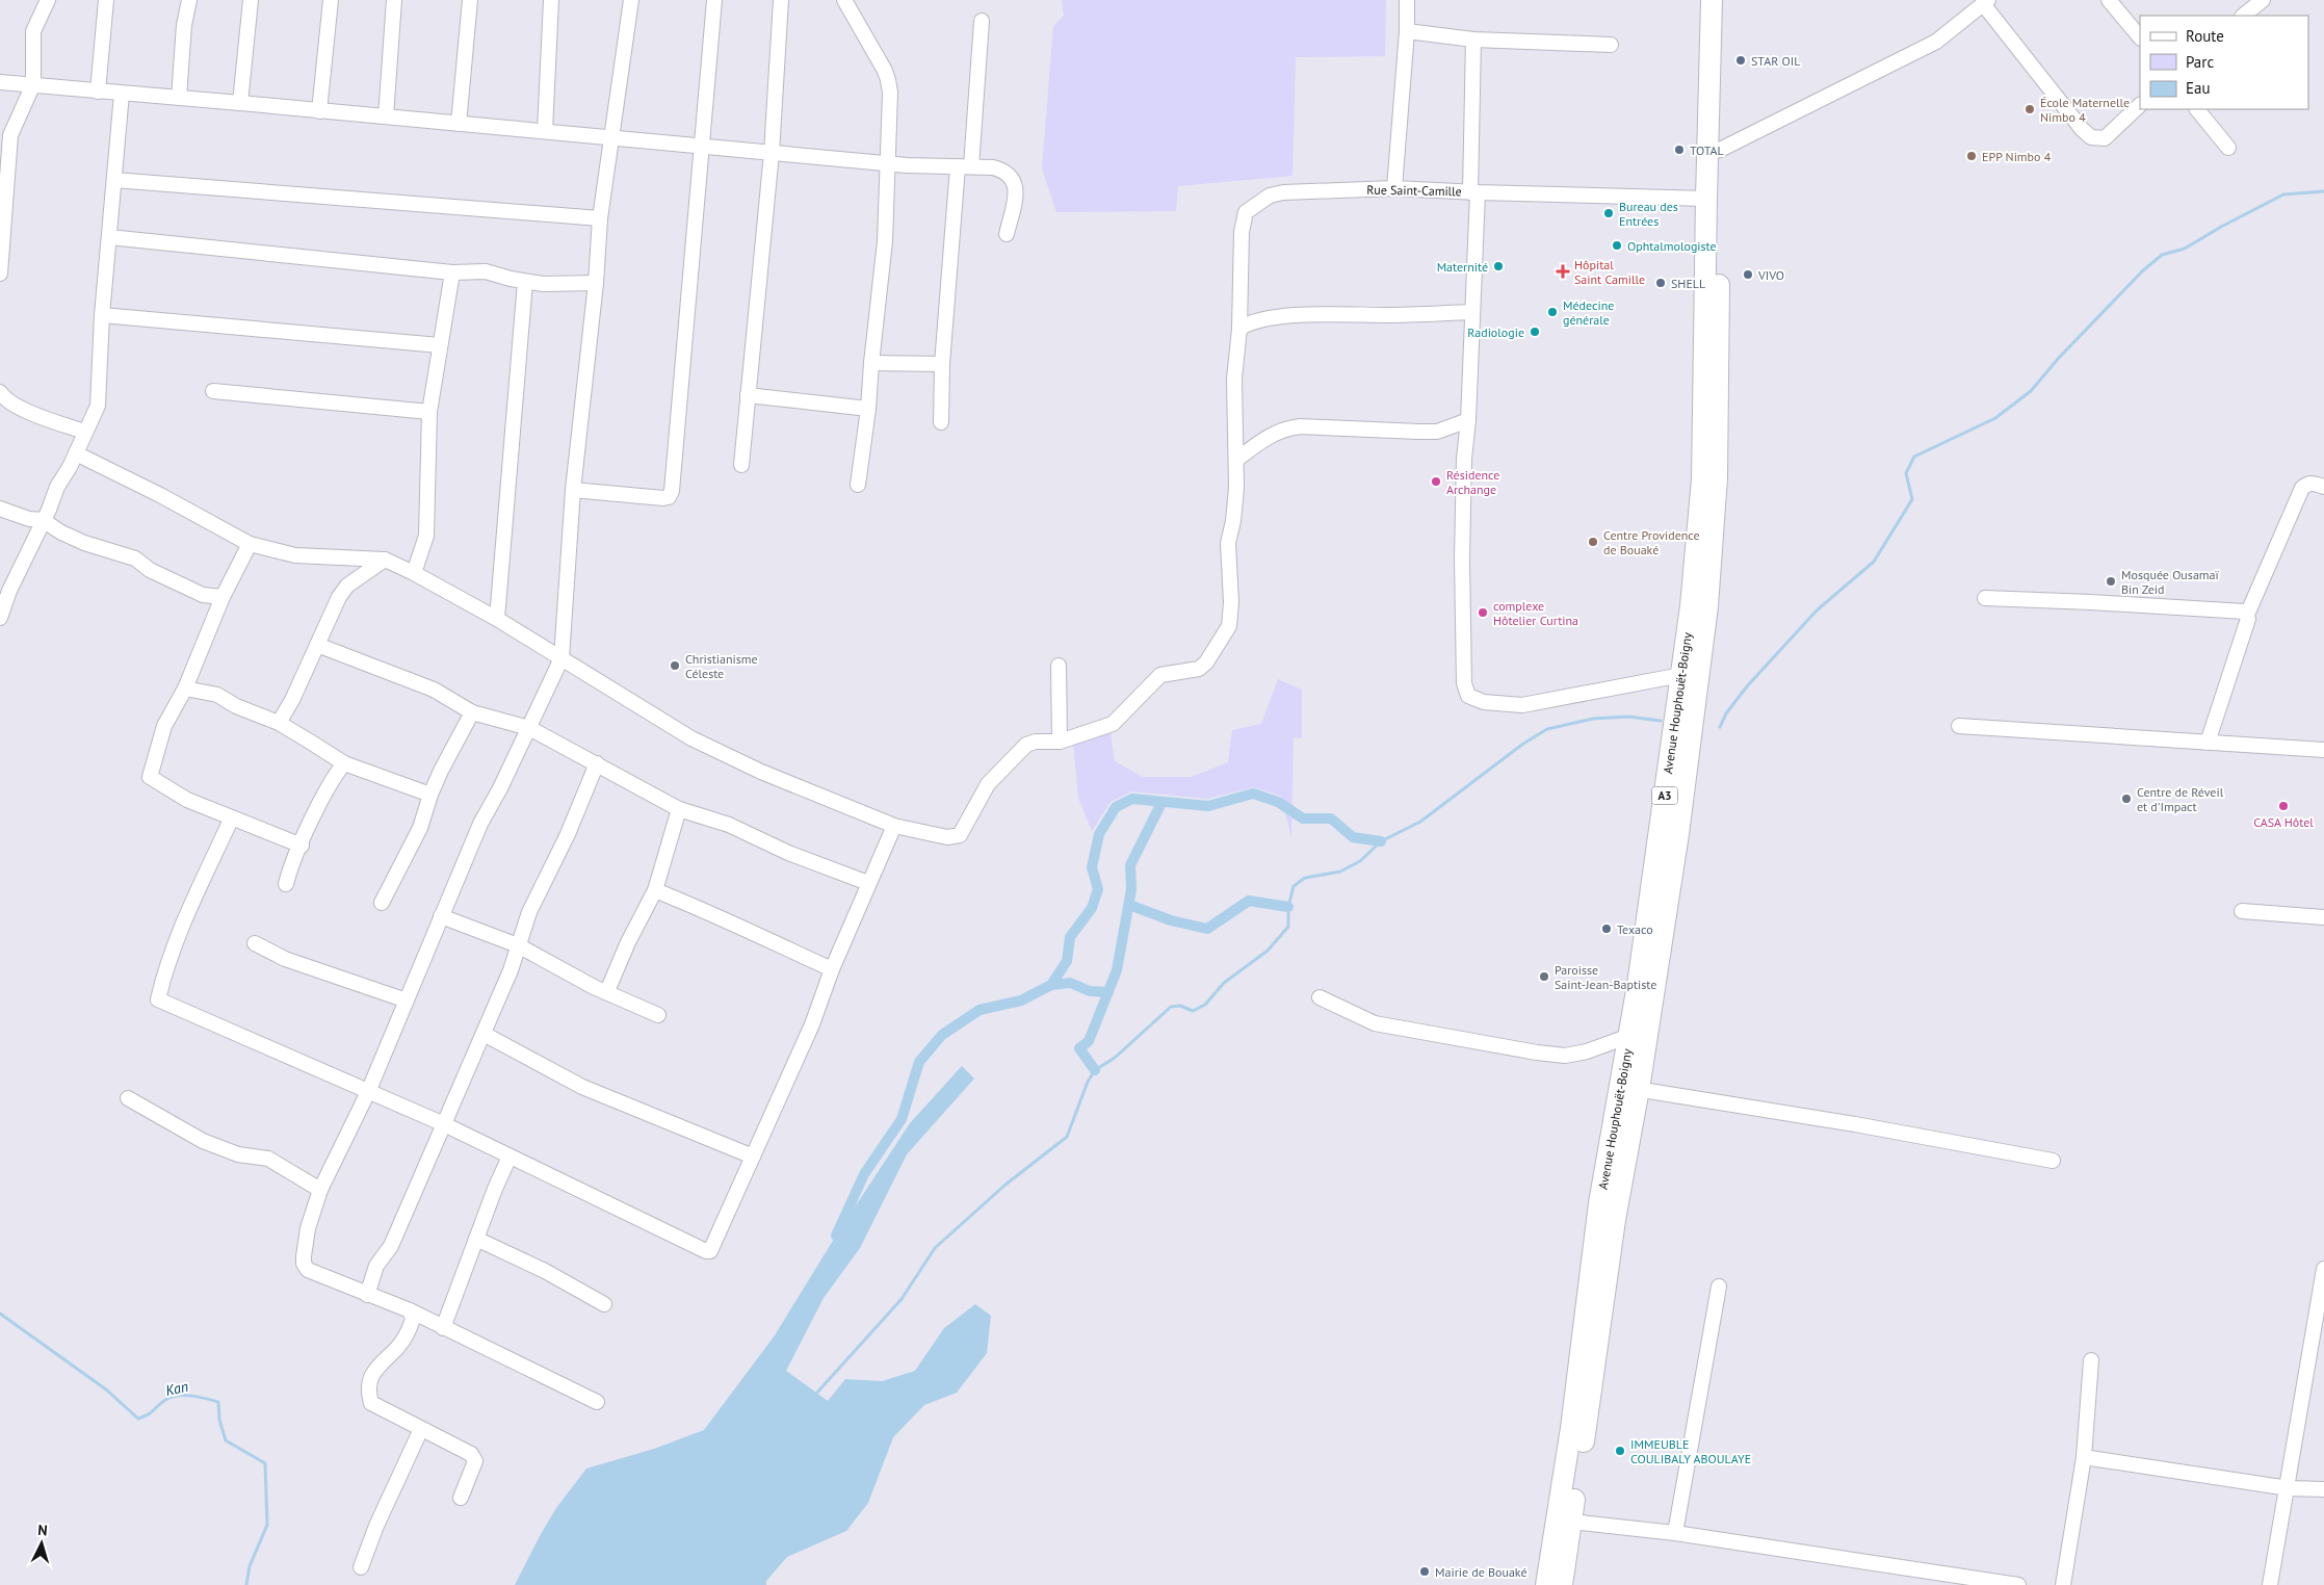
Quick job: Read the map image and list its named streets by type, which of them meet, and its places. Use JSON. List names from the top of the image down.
{
  "streets": {
    "highway": ["Avenue Houphouët-Boigny", "A3"],
    "street": ["Rue Saint-Camille"]
  },
  "crossings": [
    ["Rue Saint-Camille", "Avenue Houphouët-Boigny"]
  ],
  "water": ["Kan"],
  "places": {
    "other": [
      "STAR OIL",
      "École Maternelle Nimbo 4",
      "TOTAL",
      "EPP Nimbo 4",
      "Bureau des Entrées",
      "Ophtalmologiste",
      "Maternité",
      "VIVO",
      "SHELL",
      "Médecine générale",
      "Radiologie",
      "Résidence Archange",
      "Centre Providence de Bouaké",
      "Mosquée Ousamaï Bin Zeid",
      "complexe Hôtelier Curtina",
      "Christianisme Céleste",
      "Centre de Réveil et d'Impact",
      "CASA Hôtel",
      "Texaco",
      "Paroisse Saint-Jean-Baptiste",
      "IMMEUBLE COULIBALY ABOULAYE",
      "Mairie de Bouaké"
    ],
    "health": ["Hôpital Saint Camille"]
  },
  "legend": ["Route", "Parc", "Eau"],
  "north": "top"
}
